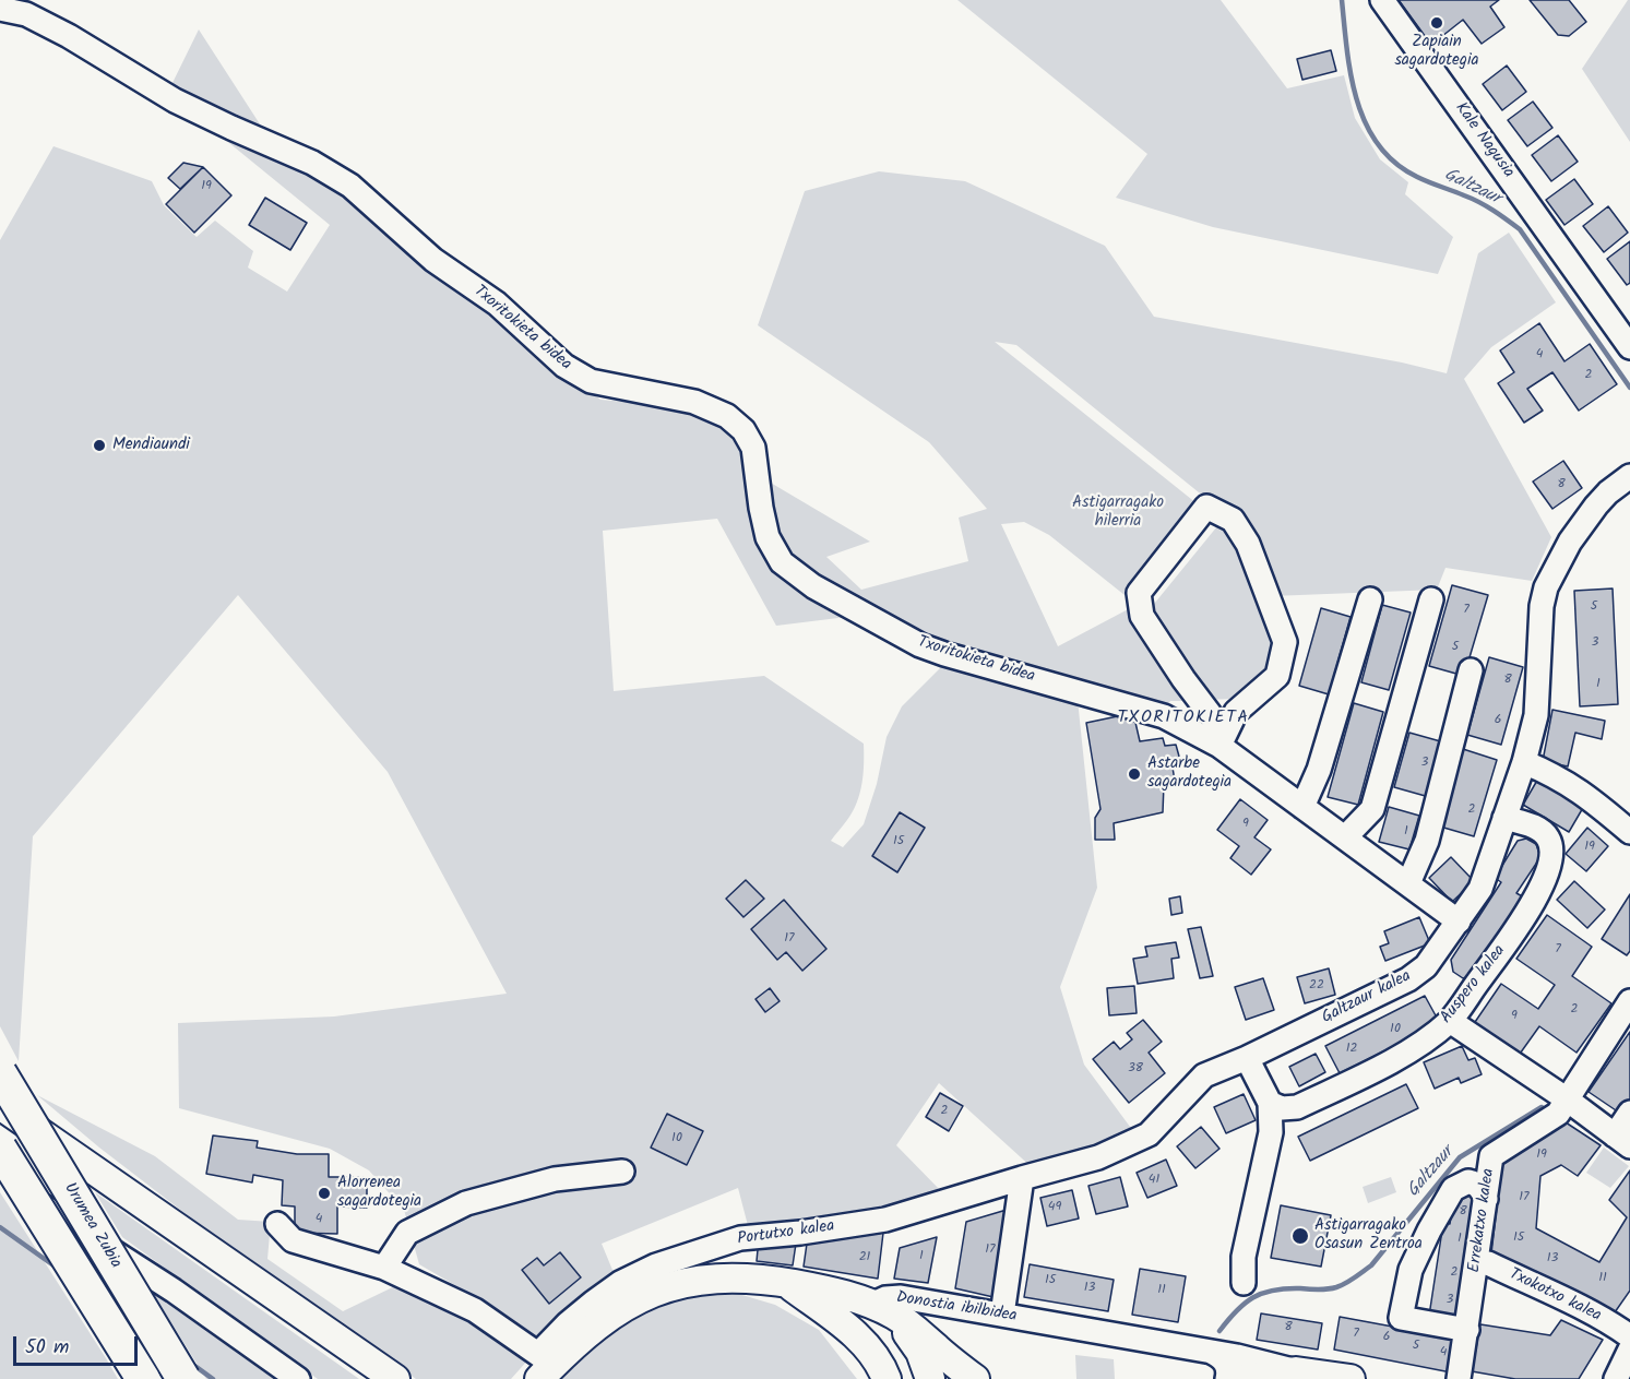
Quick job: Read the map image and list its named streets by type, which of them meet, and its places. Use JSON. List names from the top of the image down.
{
  "streets": {
    "highway": ["Urumea Zubia"],
    "main road": ["Donostia ibilbidea"],
    "street": [
      "Kale Nagusia",
      "Txoritokieta bidea",
      "Auspero kalea",
      "Galtzaur kalea",
      "Errekatxo kalea",
      "Portutxo kalea",
      "Txokotxo kalea"
    ]
  },
  "crossings": [
    ["Txoritokieta bidea", "Galtzaur kalea"],
    ["Auspero kalea", "Galtzaur kalea"],
    ["Galtzaur kalea", "Portutxo kalea"],
    ["Errekatxo kalea", "Txokotxo kalea"],
    ["Portutxo kalea", "Donostia ibilbidea"]
  ],
  "districts": ["TXORITOKIETA"],
  "water": ["Galtzaur"],
  "parks": ["Astigarragako hilerria"],
  "places": [
    "Zapiain sagardotegia",
    "Mendiaundi",
    "Astarbe sagardotegia",
    "Alorrenea sagardotegia",
    "Astigarragako Osasun Zentroa"
  ],
  "house_numbers": [
    "19",
    "4",
    "2",
    "8",
    "5",
    "7",
    "3",
    "5",
    "8",
    "1",
    "6",
    "3",
    "2",
    "9",
    "1",
    "15",
    "19",
    "17",
    "7",
    "22",
    "2",
    "9",
    "10",
    "12",
    "38",
    "2",
    "10",
    "19",
    "41",
    "17",
    "49",
    "8",
    "4",
    "15",
    "1",
    "17",
    "1",
    "21",
    "13",
    "2",
    "11",
    "15",
    "13",
    "11",
    "3",
    "8",
    "7",
    "6",
    "5",
    "4"
  ],
  "scale_bar": "50 m"
}
